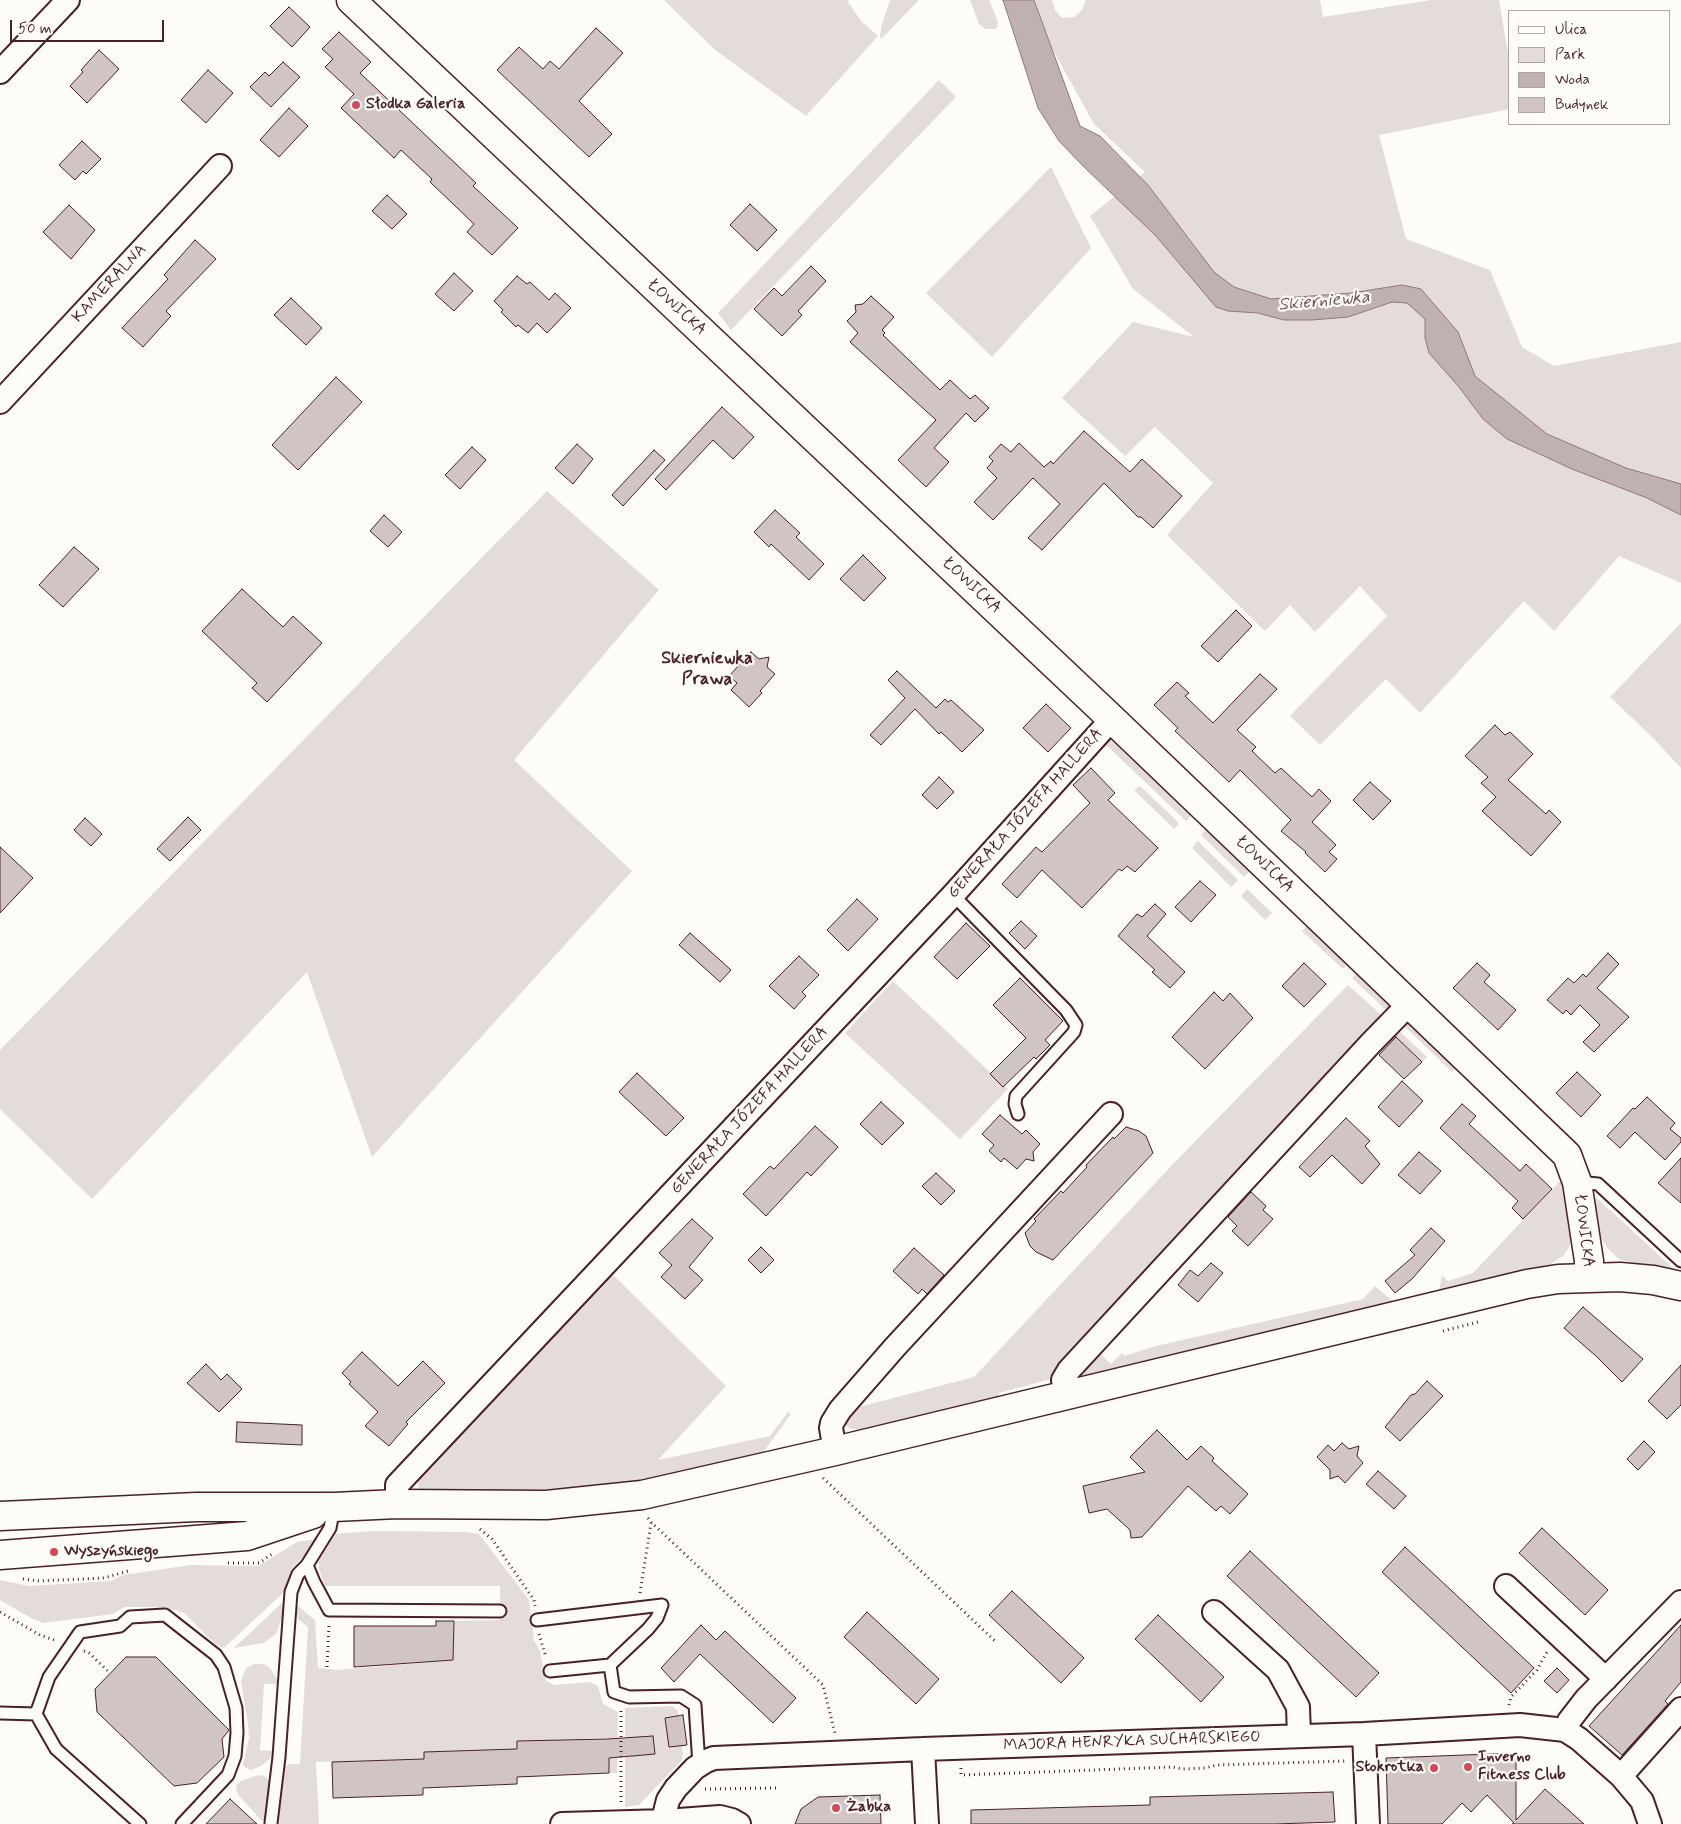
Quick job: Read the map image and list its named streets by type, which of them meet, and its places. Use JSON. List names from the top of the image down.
{
  "streets": {
    "main road": ["ŁOWICKA"],
    "street": ["KAMERALNA", "GENERAŁA JÓZEFA HALLERA", "MAJORA HENRYKA SUCHARSKIEGO"]
  },
  "crossings": [
    ["ŁOWICKA", "GENERAŁA JÓZEFA HALLERA"]
  ],
  "districts": ["Skierniewka Prawa"],
  "water": ["Skierniewka"],
  "places": [
    "Słodka Galeria",
    "Wyszyńskiego",
    "Inverno Fitness Club",
    "Stokrotka",
    "Żabka"
  ],
  "legend": [
    "Ulica",
    "Park",
    "Woda",
    "Budynek"
  ],
  "scale_bar": "50 m"
}
